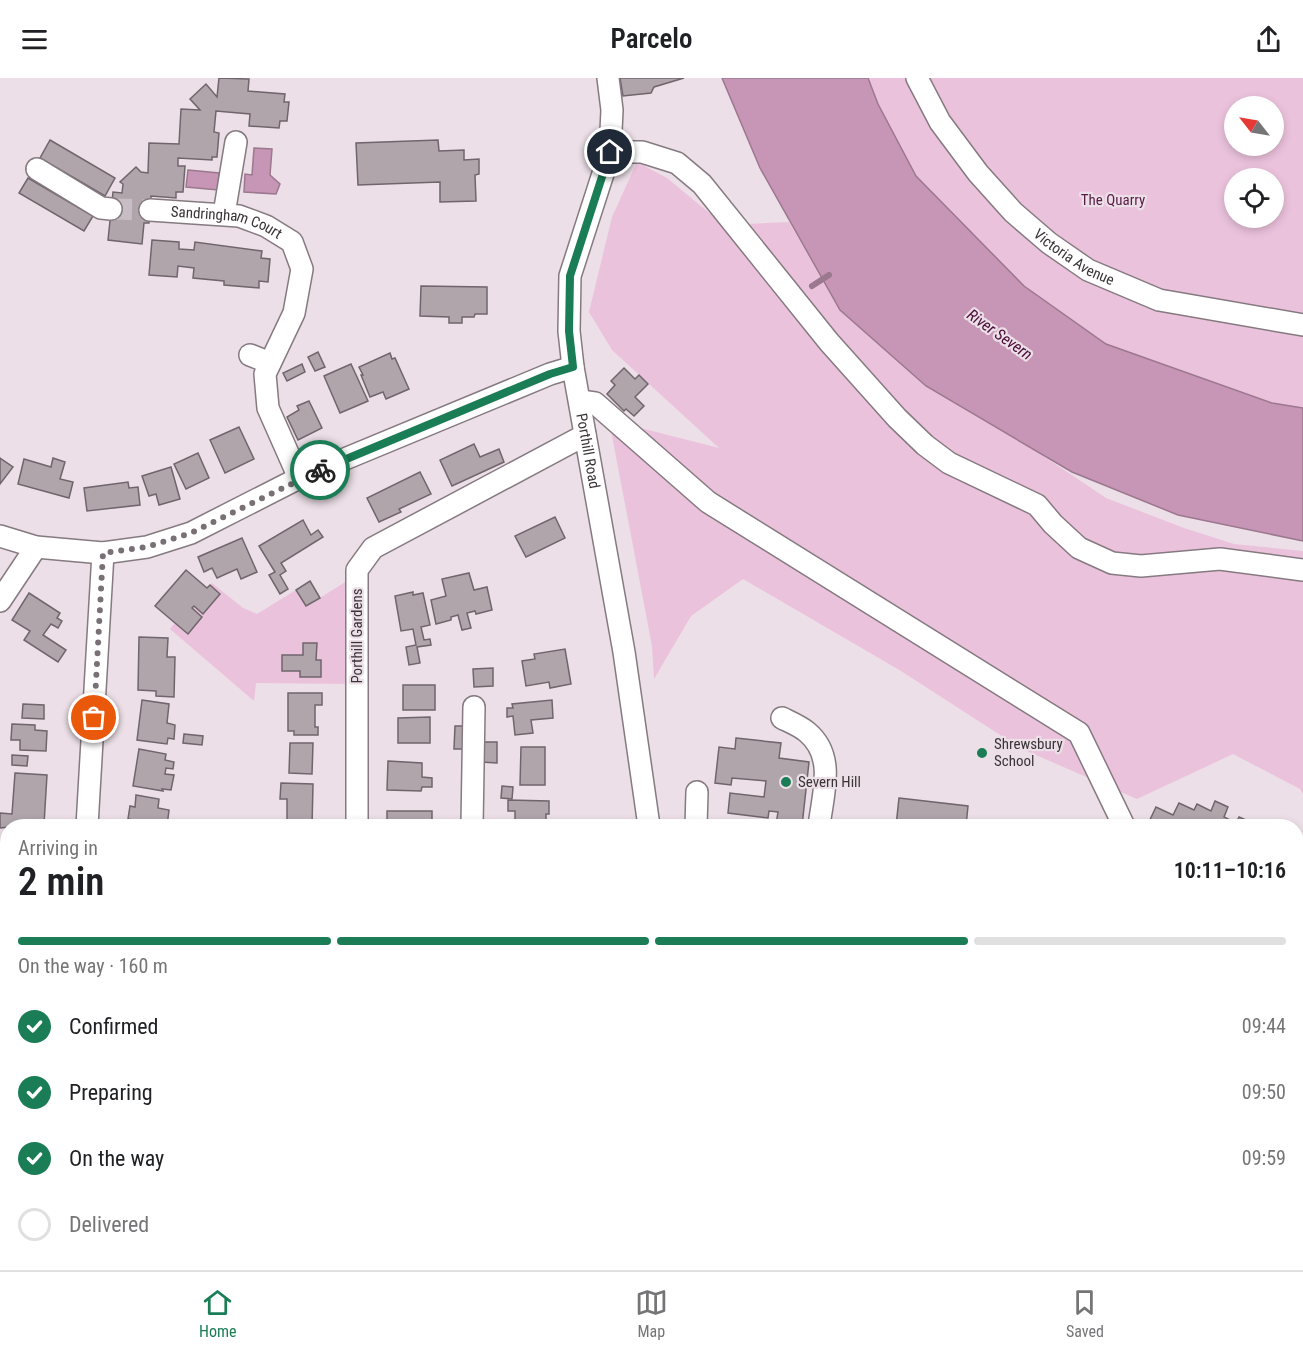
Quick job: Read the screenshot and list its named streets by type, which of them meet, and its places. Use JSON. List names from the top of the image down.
{
  "streets": {
    "street": [
      "Sandringham Court",
      "Victoria Avenue",
      "Porthill Road",
      "Porthill Gardens"
    ]
  },
  "crossings": [
    ["Porthill Road", "Porthill Gardens"]
  ],
  "water": ["River Severn"],
  "parks": ["The Quarry"],
  "places": ["Shrewsbury School", "Severn Hill"],
  "north": "top left",
  "page": {
    "header": "Parcelo",
    "heading": ["2 min", "Arriving in", "10:11–10:16"],
    "bar": "On the way · 160 m",
    "list": [
      ["Confirmed", "09:44"],
      ["Preparing", "09:50"],
      ["On the way", "09:59"],
      "Delivered"
    ],
    "tabs": ["Home", "Map", "Saved"]
  }
}
